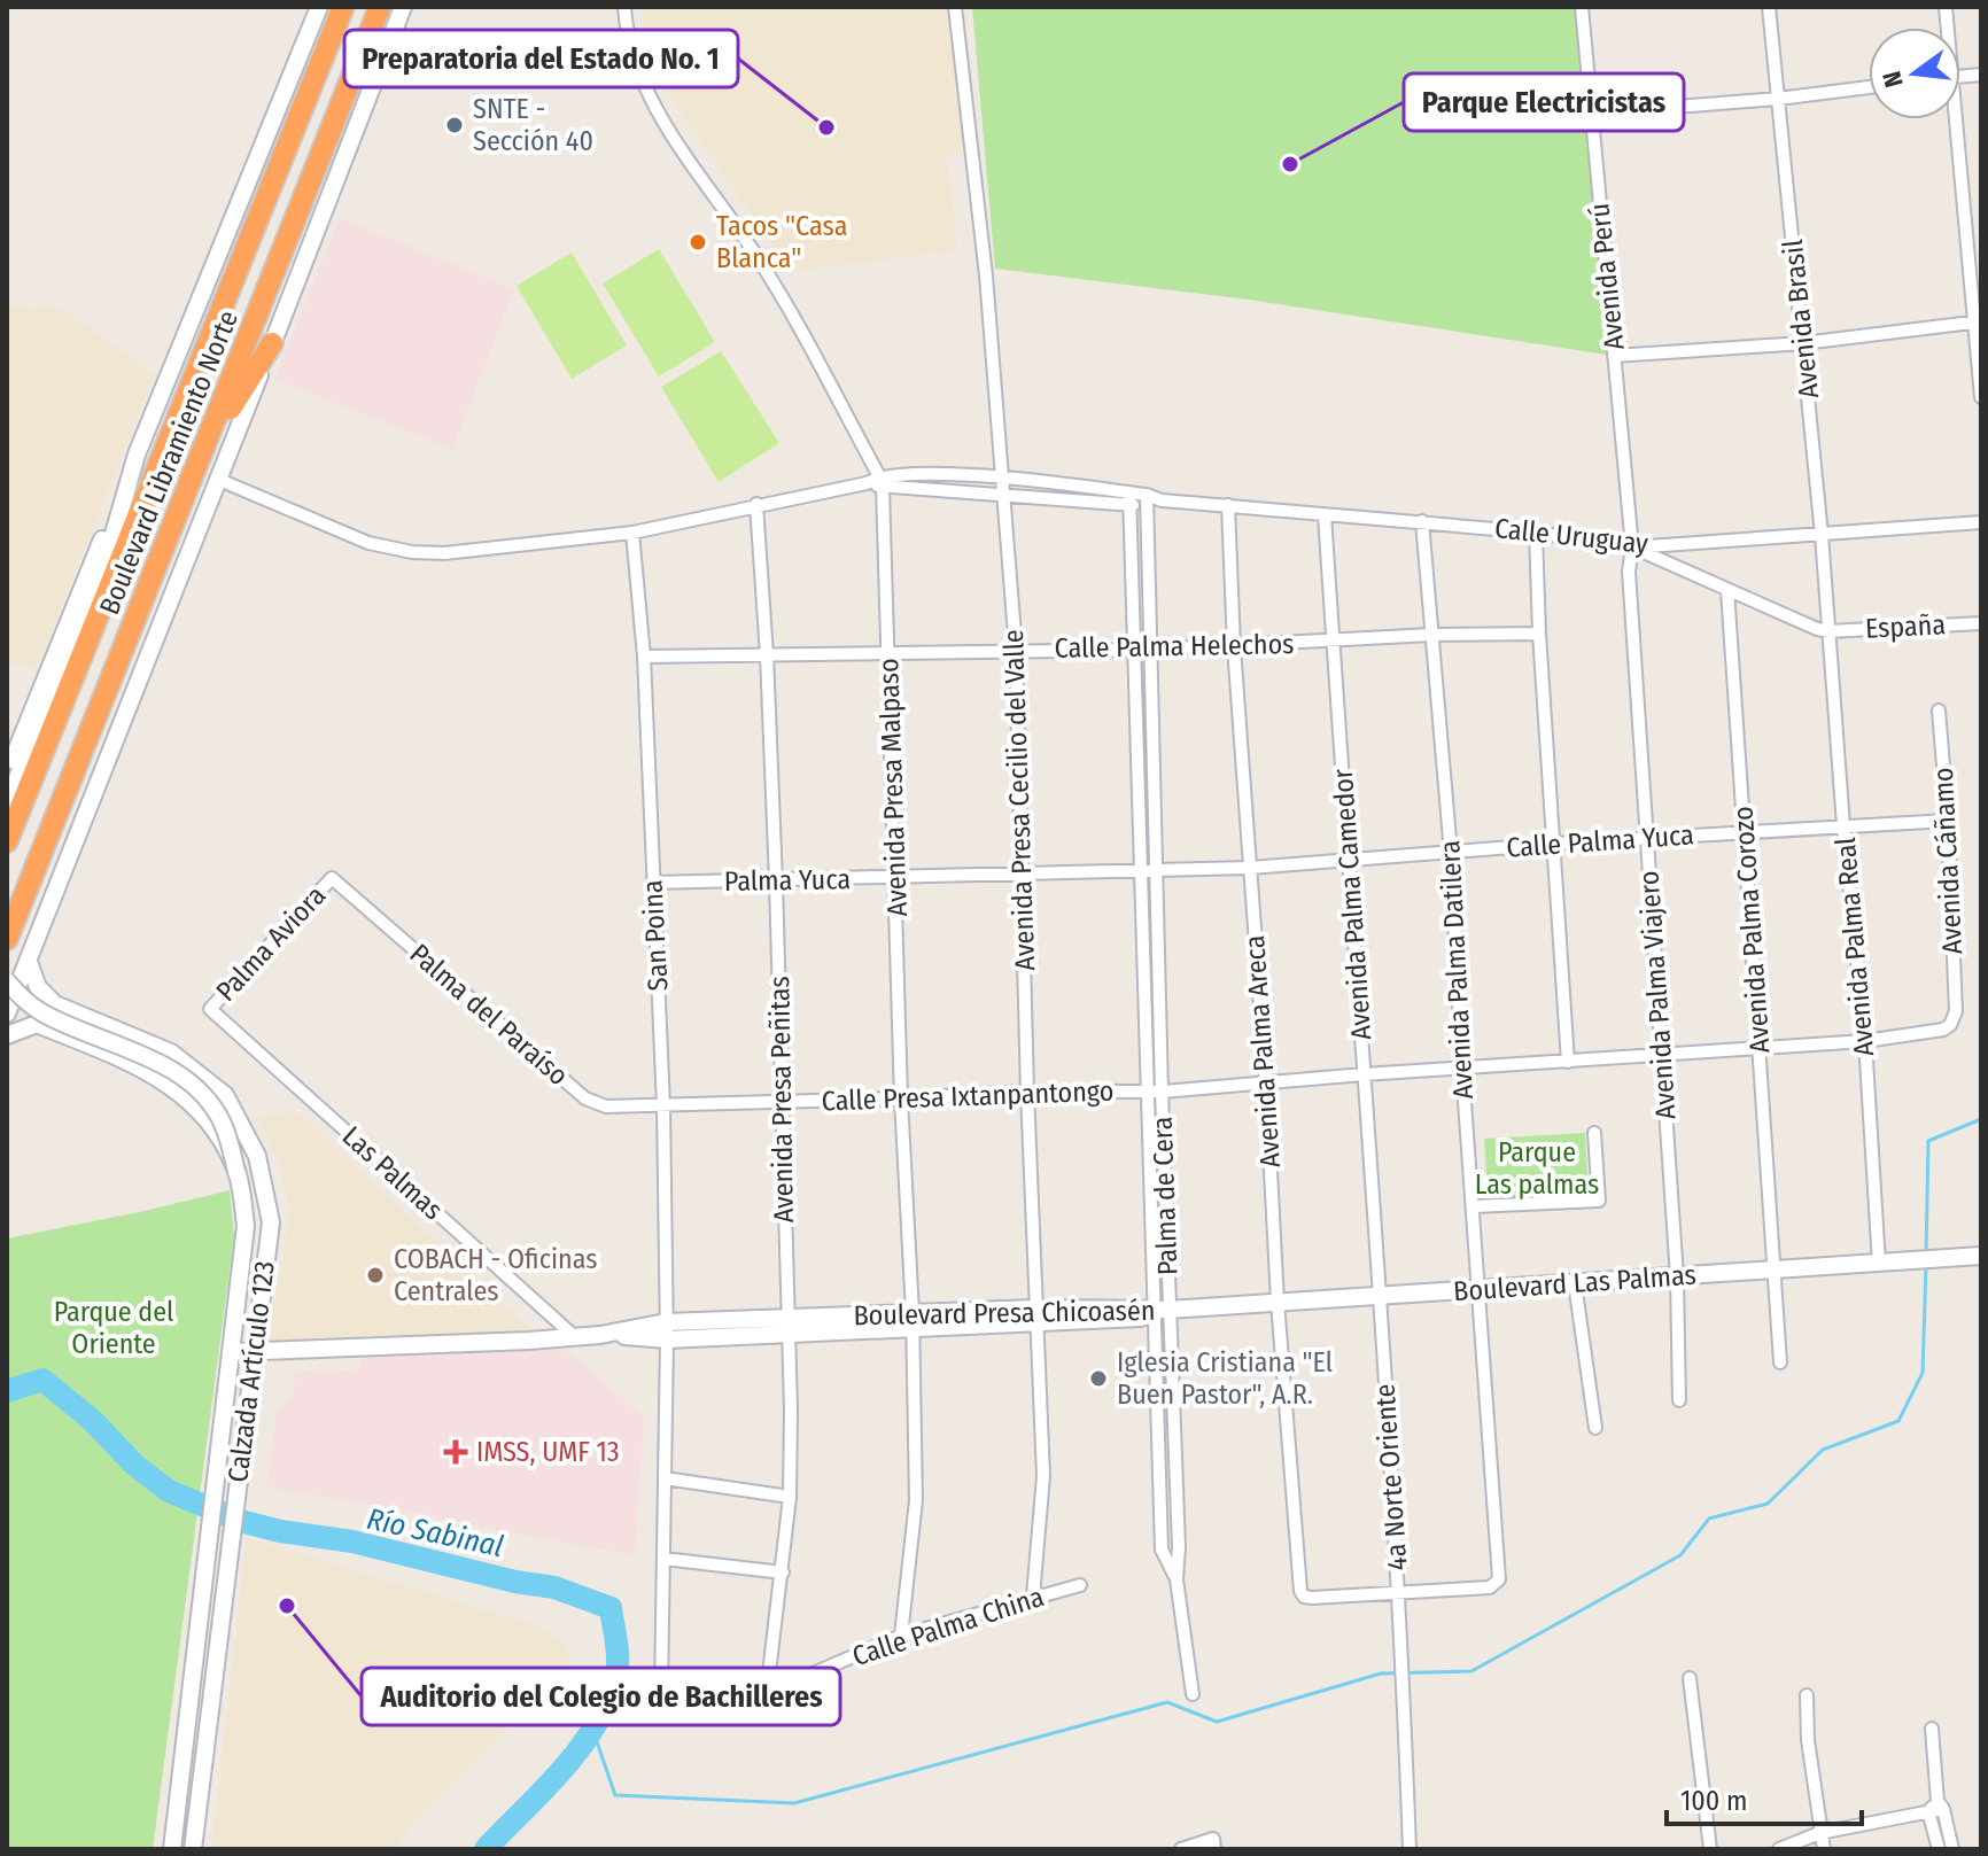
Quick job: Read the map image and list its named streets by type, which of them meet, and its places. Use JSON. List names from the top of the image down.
{
  "streets": {
    "highway": ["Boulevard Libramiento Norte"],
    "main road": ["Boulevard Las Palmas", "Boulevard Presa Chicoasén", "Calzada Artículo 123"],
    "street": [
      "Avenida Perú",
      "Avenida Brasil",
      "Calle Uruguay",
      "España",
      "Calle Palma Helechos",
      "Avenida Presa Malpaso",
      "Avenida Presa Cecilio del Valle",
      "Calle Palma Yuca",
      "Avenida Cáñamo",
      "Palma Yuca",
      "Avenida Palma Camedor",
      "Avenida Palma Corozo",
      "San Poina",
      "Palma Aviora",
      "Avenida Palma Real",
      "Avenida Palma Datilera",
      "Avenida Palma Viajero",
      "Palma del Paraíso",
      "Avenida Palma Areca",
      "Calle Presa Ixtanpantongo",
      "Avenida Presa Peñitas",
      "Las Palmas",
      "Palma de Cera",
      "4a Norte Oriente",
      "Calle Palma China"
    ]
  },
  "crossings": [
    ["Avenida Perú", "Calle Uruguay"],
    ["Avenida Perú", "Avenida Palma Viajero"],
    ["Avenida Brasil", "Calle Uruguay"],
    ["Avenida Brasil", "España"],
    ["Avenida Brasil", "Avenida Palma Real"],
    ["Calle Uruguay", "Avenida Palma Camedor"],
    ["Calle Uruguay", "Avenida Palma Datilera"],
    ["Calle Uruguay", "Avenida Palma Viajero"],
    ["Calle Uruguay", "Avenida Palma Areca"],
    ["Calle Uruguay", "Palma de Cera"],
    ["España", "Avenida Palma Real"],
    ["Calle Palma Helechos", "Avenida Presa Malpaso"],
    ["Calle Palma Helechos", "Avenida Presa Cecilio del Valle"],
    ["Calle Palma Helechos", "Avenida Palma Camedor"],
    ["Calle Palma Helechos", "San Poina"],
    ["Calle Palma Helechos", "Avenida Palma Datilera"],
    ["Calle Palma Helechos", "Avenida Palma Areca"],
    ["Calle Palma Helechos", "Avenida Presa Peñitas"],
    ["Calle Palma Helechos", "Palma de Cera"],
    ["Avenida Presa Malpaso", "Palma Yuca"],
    ["Avenida Presa Malpaso", "Calle Presa Ixtanpantongo"],
    ["Avenida Presa Malpaso", "Boulevard Presa Chicoasén"],
    ["Avenida Presa Malpaso", "Calle Palma China"],
    ["Avenida Presa Cecilio del Valle", "Palma Yuca"],
    ["Avenida Presa Cecilio del Valle", "Calle Presa Ixtanpantongo"],
    ["Avenida Presa Cecilio del Valle", "Boulevard Presa Chicoasén"],
    ["Avenida Presa Cecilio del Valle", "Calle Palma China"],
    ["Calle Palma Yuca", "Avenida Cáñamo"],
    ["Calle Palma Yuca", "Palma Yuca"],
    ["Calle Palma Yuca", "Avenida Palma Camedor"],
    ["Calle Palma Yuca", "Avenida Palma Corozo"],
    ["Calle Palma Yuca", "Avenida Palma Real"],
    ["Calle Palma Yuca", "Avenida Palma Datilera"],
    ["Calle Palma Yuca", "Avenida Palma Viajero"],
    ["Calle Palma Yuca", "Avenida Palma Areca"],
    ["Calle Palma Yuca", "Palma de Cera"],
    ["Avenida Cáñamo", "Calle Presa Ixtanpantongo"],
    ["Palma Yuca", "San Poina"],
    ["Palma Yuca", "Avenida Presa Peñitas"],
    ["Palma Yuca", "Palma de Cera"],
    ["Avenida Palma Camedor", "Calle Presa Ixtanpantongo"],
    ["Avenida Palma Camedor", "Boulevard Las Palmas"],
    ["Avenida Palma Camedor", "4a Norte Oriente"],
    ["Avenida Palma Corozo", "Calle Presa Ixtanpantongo"],
    ["Avenida Palma Corozo", "Boulevard Las Palmas"],
    ["San Poina", "Palma del Paraíso"],
    ["San Poina", "Calle Presa Ixtanpantongo"],
    ["San Poina", "Boulevard Presa Chicoasén"],
    ["Palma Aviora", "Palma del Paraíso"],
    ["Palma Aviora", "Las Palmas"],
    ["Avenida Palma Real", "Calle Presa Ixtanpantongo"],
    ["Avenida Palma Real", "Boulevard Las Palmas"],
    ["Avenida Palma Datilera", "Avenida Palma Areca"],
    ["Avenida Palma Datilera", "Calle Presa Ixtanpantongo"],
    ["Avenida Palma Datilera", "Boulevard Las Palmas"],
    ["Avenida Palma Datilera", "4a Norte Oriente"],
    ["Avenida Palma Viajero", "Calle Presa Ixtanpantongo"],
    ["Avenida Palma Viajero", "Boulevard Las Palmas"],
    ["Palma del Paraíso", "Calle Presa Ixtanpantongo"],
    ["Avenida Palma Areca", "Calle Presa Ixtanpantongo"],
    ["Avenida Palma Areca", "Boulevard Las Palmas"],
    ["Avenida Palma Areca", "4a Norte Oriente"],
    ["Calle Presa Ixtanpantongo", "Avenida Presa Peñitas"],
    ["Calle Presa Ixtanpantongo", "Palma de Cera"],
    ["Avenida Presa Peñitas", "Boulevard Presa Chicoasén"],
    ["Avenida Presa Peñitas", "Calle Palma China"],
    ["Las Palmas", "Boulevard Presa Chicoasén"],
    ["Palma de Cera", "Boulevard Las Palmas"],
    ["Palma de Cera", "Boulevard Presa Chicoasén"],
    ["Boulevard Las Palmas", "Boulevard Presa Chicoasén"],
    ["Boulevard Las Palmas", "4a Norte Oriente"],
    ["Boulevard Presa Chicoasén", "Calzada Artículo 123"]
  ],
  "water": ["Río Sabinal"],
  "parks": ["Parque Las palmas", "Parque del Oriente"],
  "places": {
    "other": [
      "SNTE - Sección 40",
      "Preparatoria del Estado No. 1",
      "Parque Electricistas",
      "Tacos \"Casa Blanca\"",
      "COBACH - Oficinas Centrales",
      "Iglesia Cristiana \"El Buen Pastor\", A.R.",
      "Auditorio del Colegio de Bachilleres"
    ],
    "health": ["IMSS, UMF 13"]
  },
  "scale_bar": "100 m",
  "north": "left"
}
